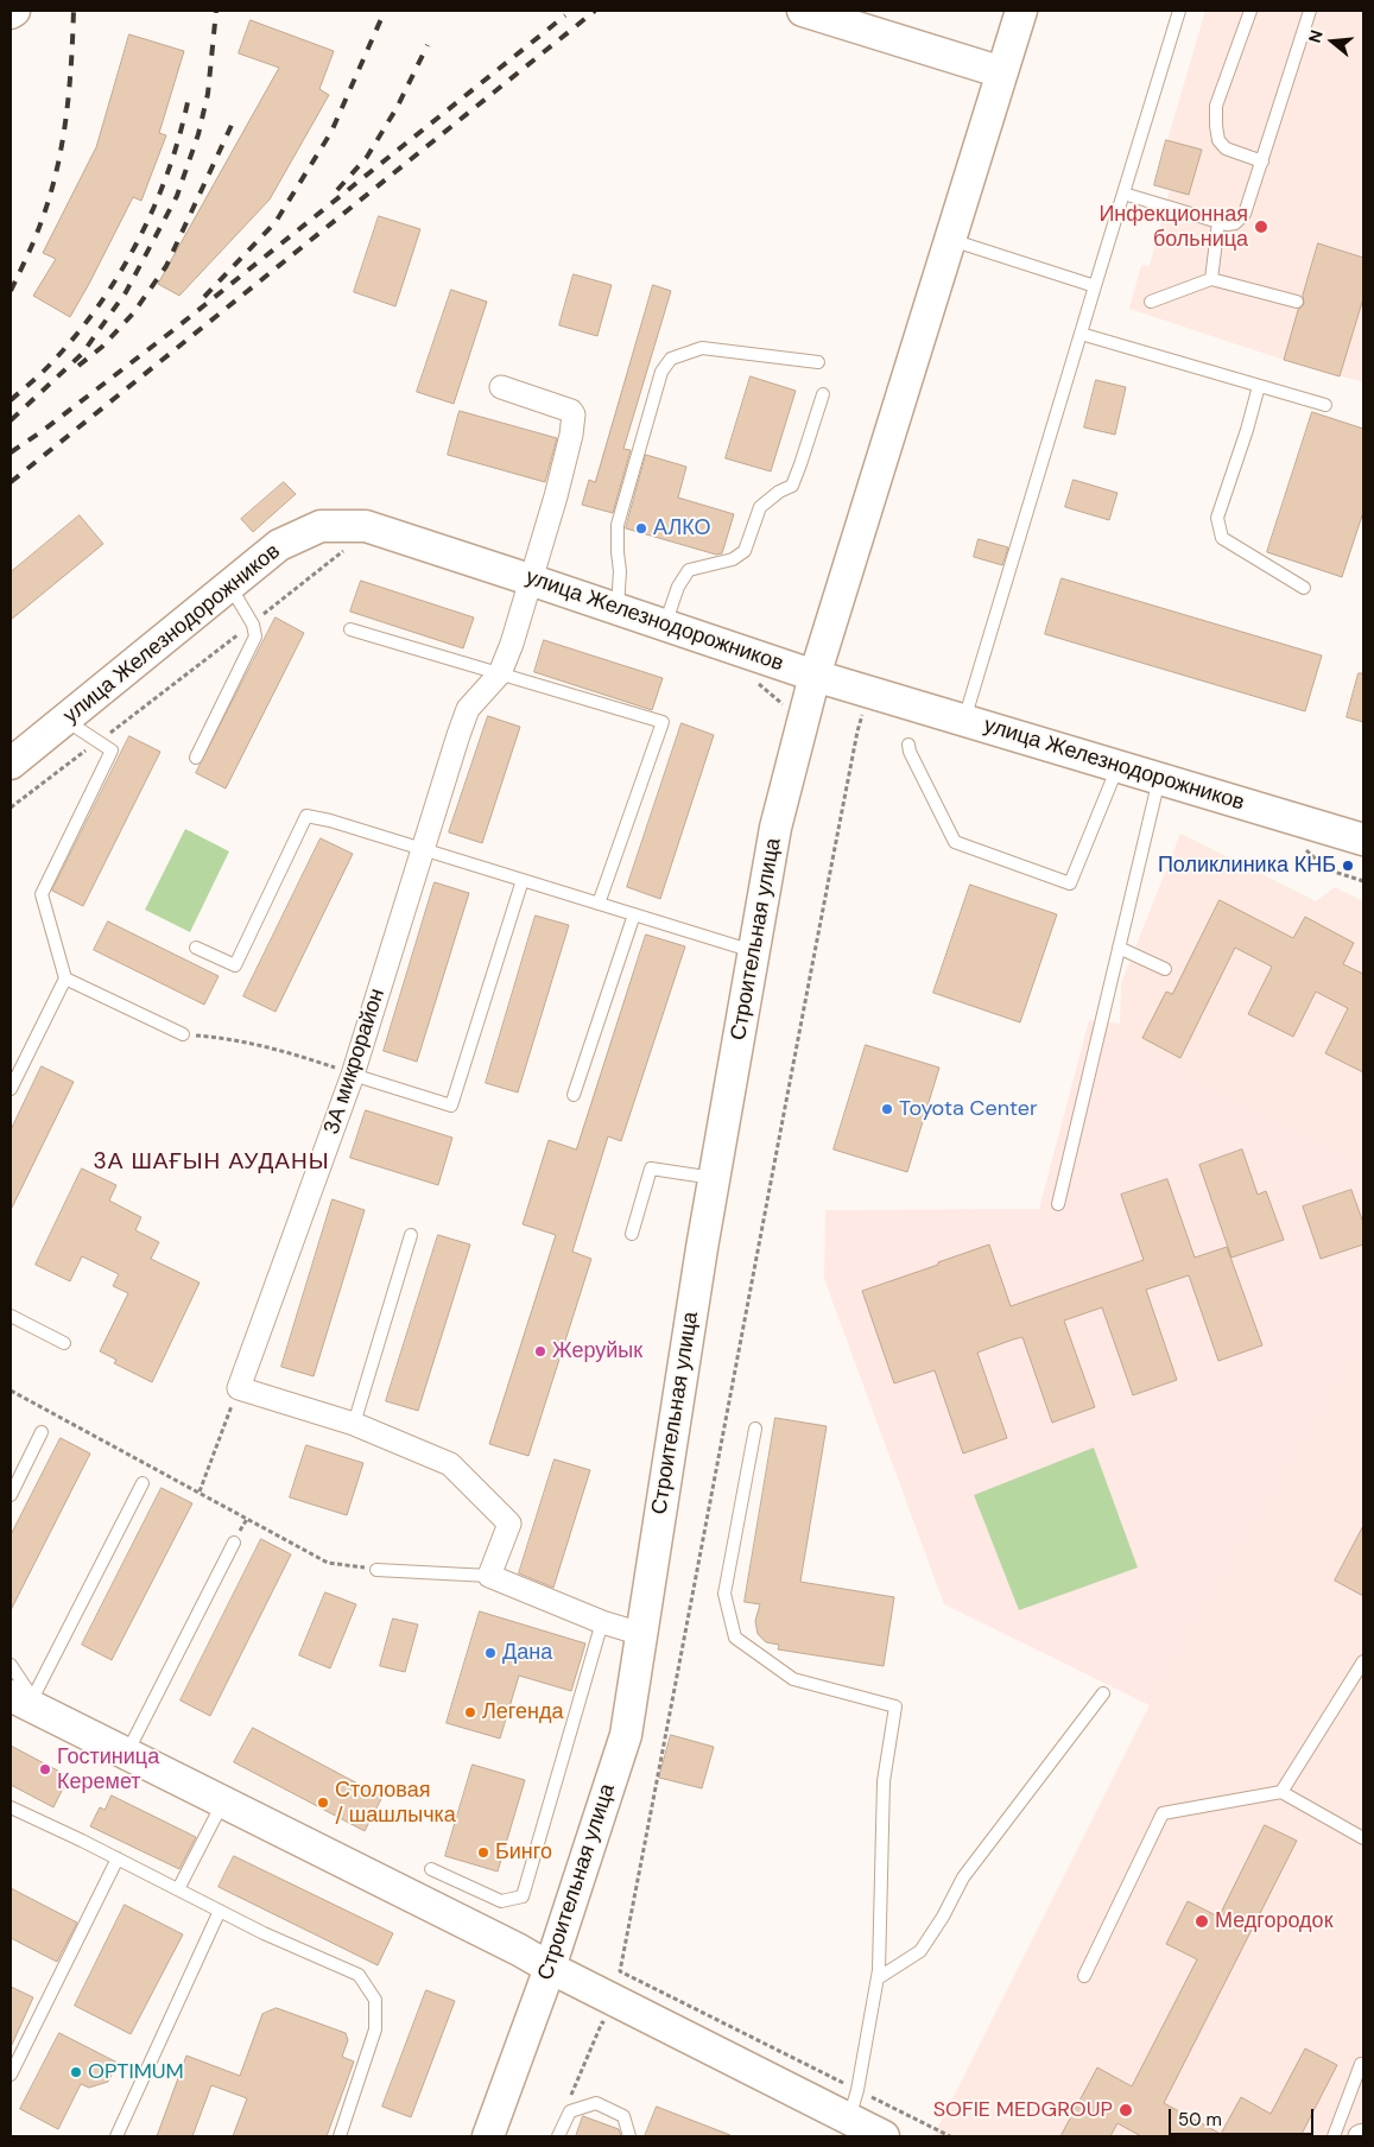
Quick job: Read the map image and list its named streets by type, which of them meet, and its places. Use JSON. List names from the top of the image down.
{
  "streets": {
    "street": ["улица Железнодорожников", "Строительная улица", "3А микрорайон"]
  },
  "crossings": [
    ["улица Железнодорожников", "Строительная улица"],
    ["улица Железнодорожников", "3А микрорайон"]
  ],
  "districts": ["3А ШАҒЫН АУДАНЫ"],
  "places": [
    "Инфекционная больница",
    "АЛКО",
    "Поликлиника КНБ",
    "Toyota Center",
    "Жеруйык",
    "Дана",
    "Легенда",
    "Гостиница Керемет",
    "Столовая / шашлычка",
    "Бинго",
    "Медгородок",
    "OPTIMUM",
    "SOFIE MEDGROUP"
  ],
  "scale_bar": "50 m",
  "north": "left"
}
